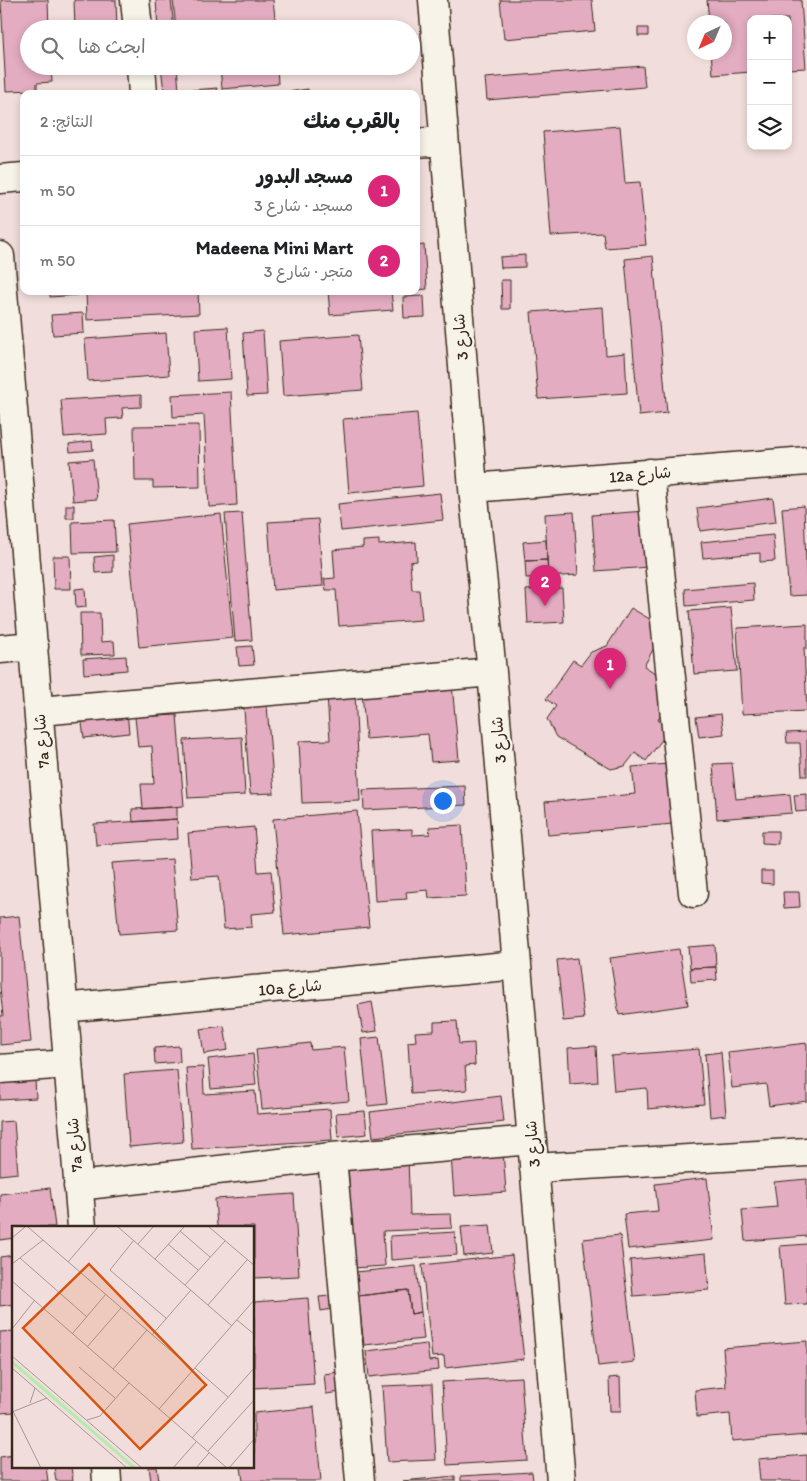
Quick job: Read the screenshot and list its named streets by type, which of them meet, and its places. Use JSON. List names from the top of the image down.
{
  "streets": {
    "street": [
      "شارع 3",
      "12a شارع",
      "7a شارع",
      "10a شارع"
    ]
  },
  "crossings": [
    ["شارع 3", "12a شارع"],
    ["شارع 3", "10a شارع"],
    ["7a شارع", "10a شارع"]
  ],
  "north": "bottom left",
  "page": {
    "map_buttons": ["+", "−"],
    "search": "ابحث هنا",
    "heading": ["بالقرب منك", "النتائج: 2"],
    "list": [
      {
        "mark": "1",
        "name": "مسجد البدور",
        "note": "مسجد · شارع 3",
        "value": "50 m"
      },
      {
        "mark": "2",
        "name": "Madeena Mini Mart",
        "note": "متجر · شارع 3",
        "value": "50 m"
      }
    ],
    "pins": ["2", "1"]
  }
}
